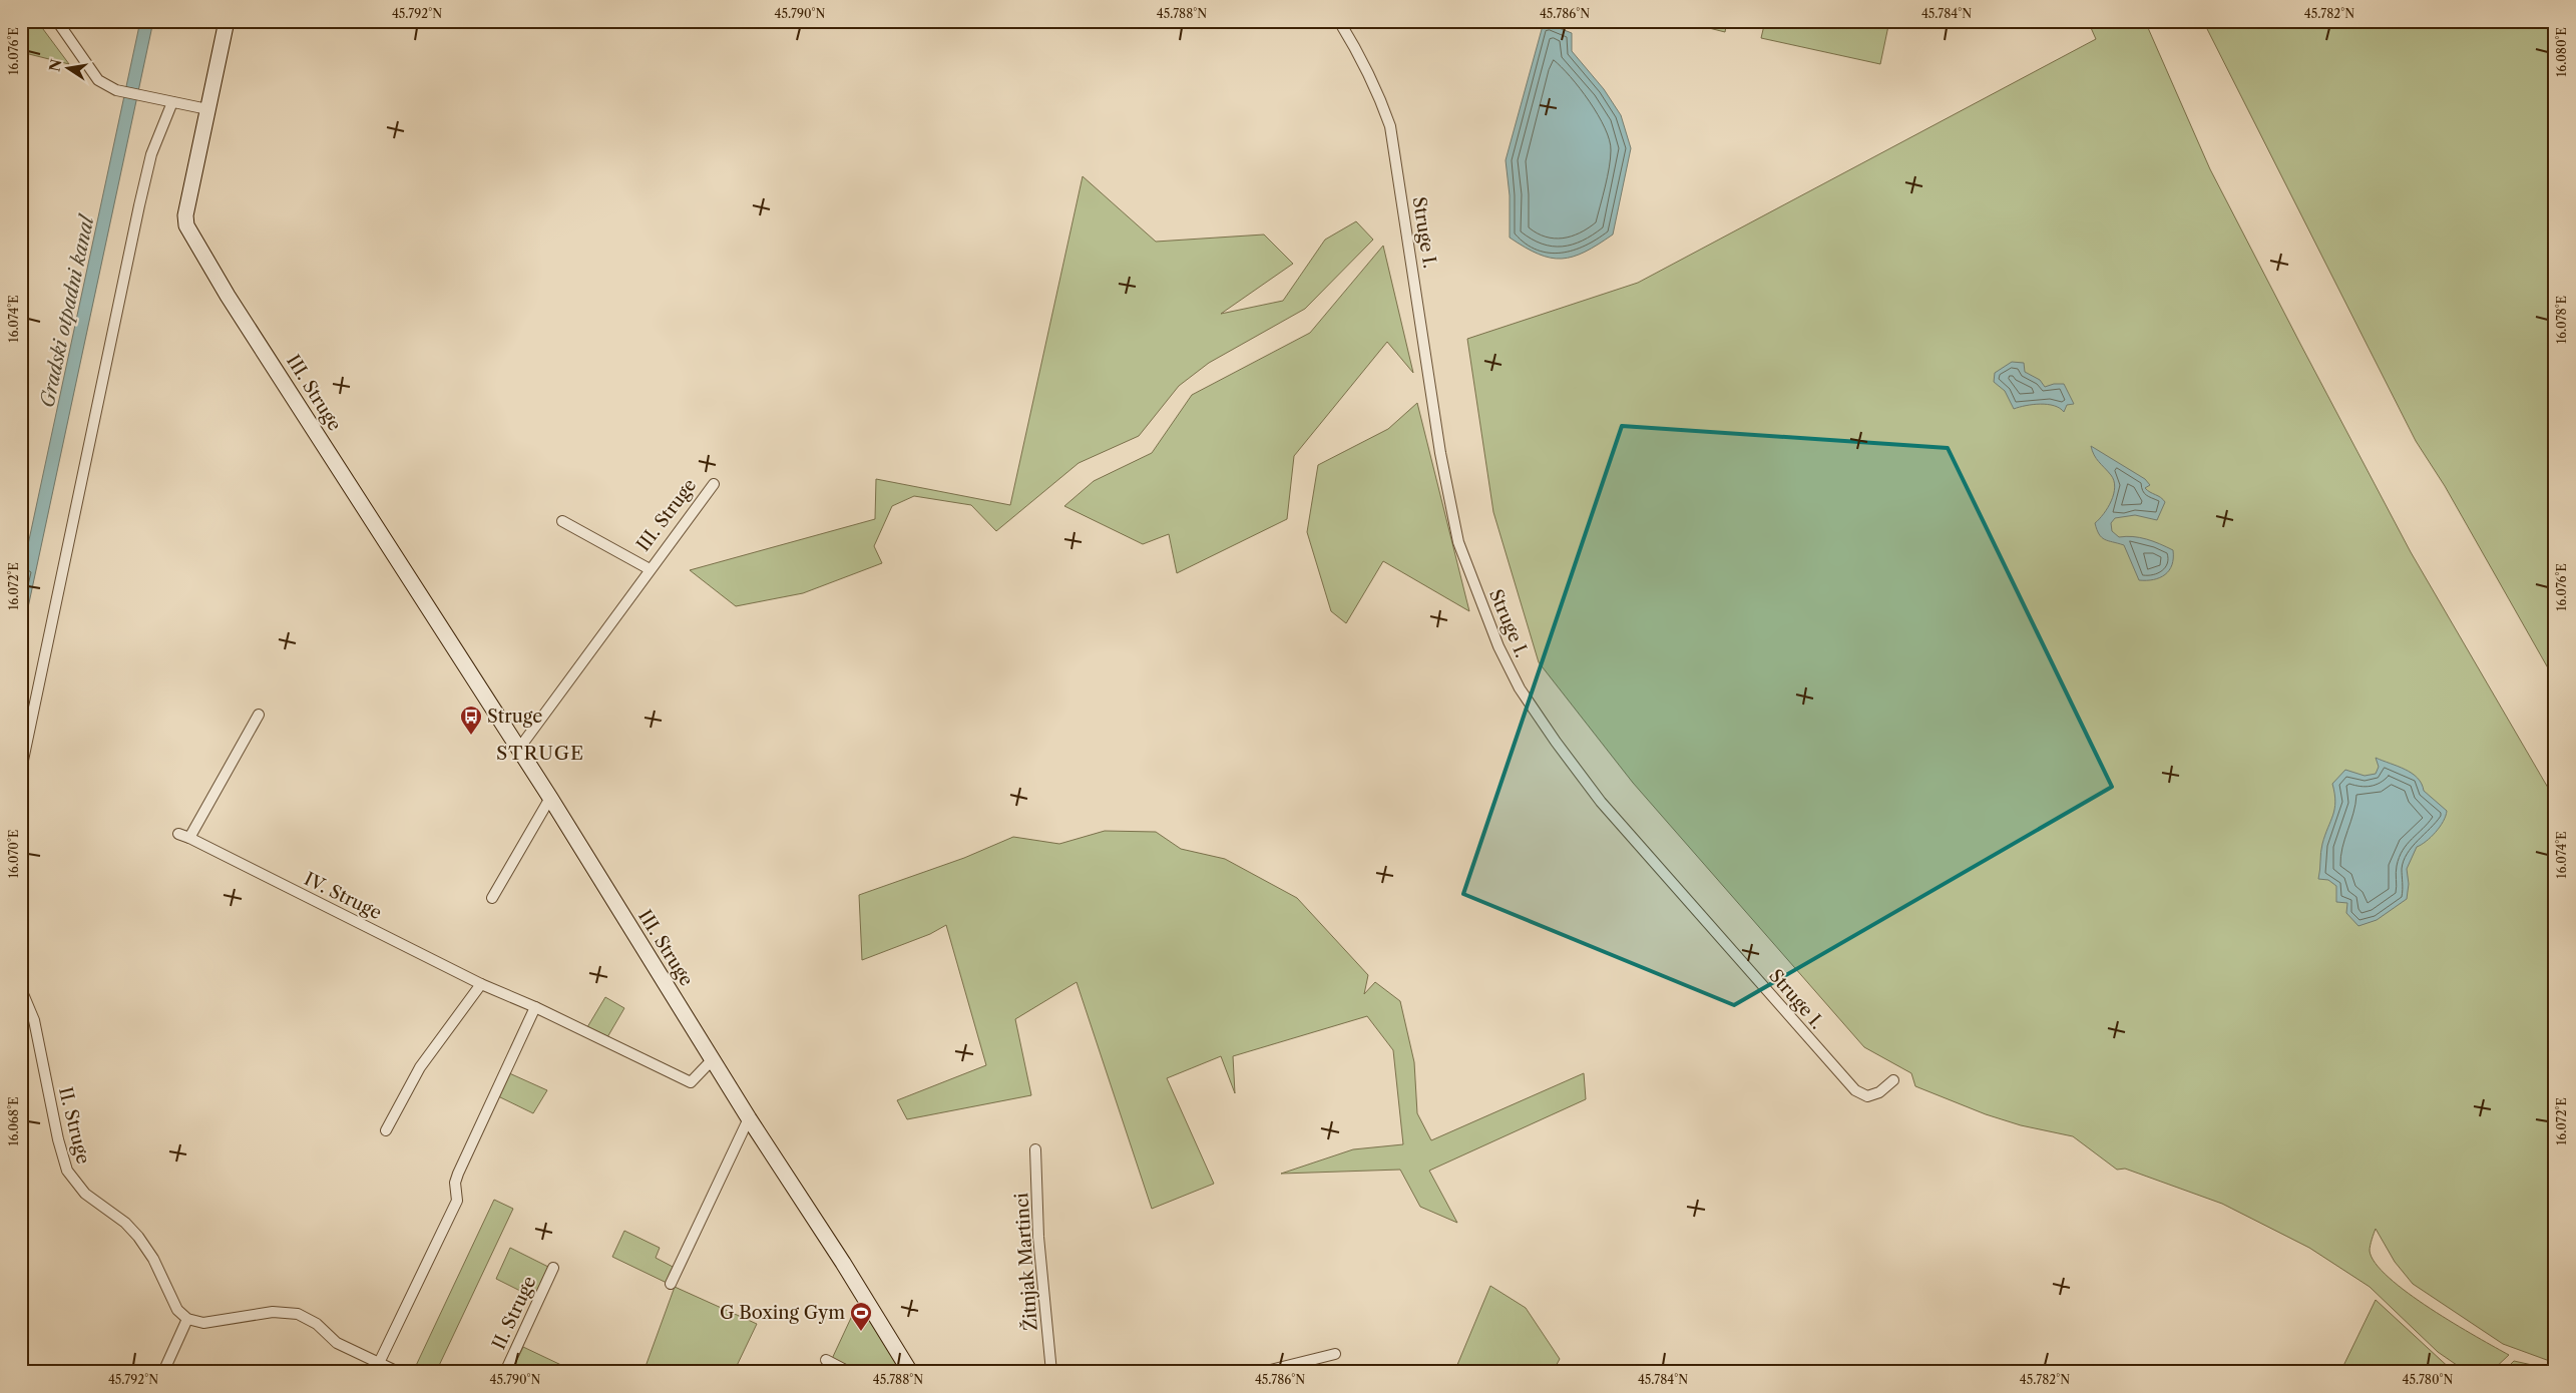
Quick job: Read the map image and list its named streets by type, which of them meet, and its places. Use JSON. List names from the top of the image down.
{
  "streets": {
    "street": [
      "Struge I.",
      "III. Struge",
      "IV. Struge",
      "II. Struge",
      "Žitnjak Martinci"
    ]
  },
  "crossings": [
    ["III. Struge", "IV. Struge"]
  ],
  "districts": ["STRUGE"],
  "water": ["Gradski otpadni kanal"],
  "places": {
    "bus stop": ["Struge"],
    "sports": ["G Boxing Gym"]
  },
  "north": "left",
  "coordinates": [
    "45.792°N",
    "45.790°N",
    "45.788°N",
    "45.786°N",
    "45.784°N",
    "45.782°N",
    "16.076°E",
    "16.080°E",
    "16.074°E",
    "16.078°E",
    "16.072°E",
    "16.070°E",
    "16.068°E",
    "45.780°N"
  ]
}
